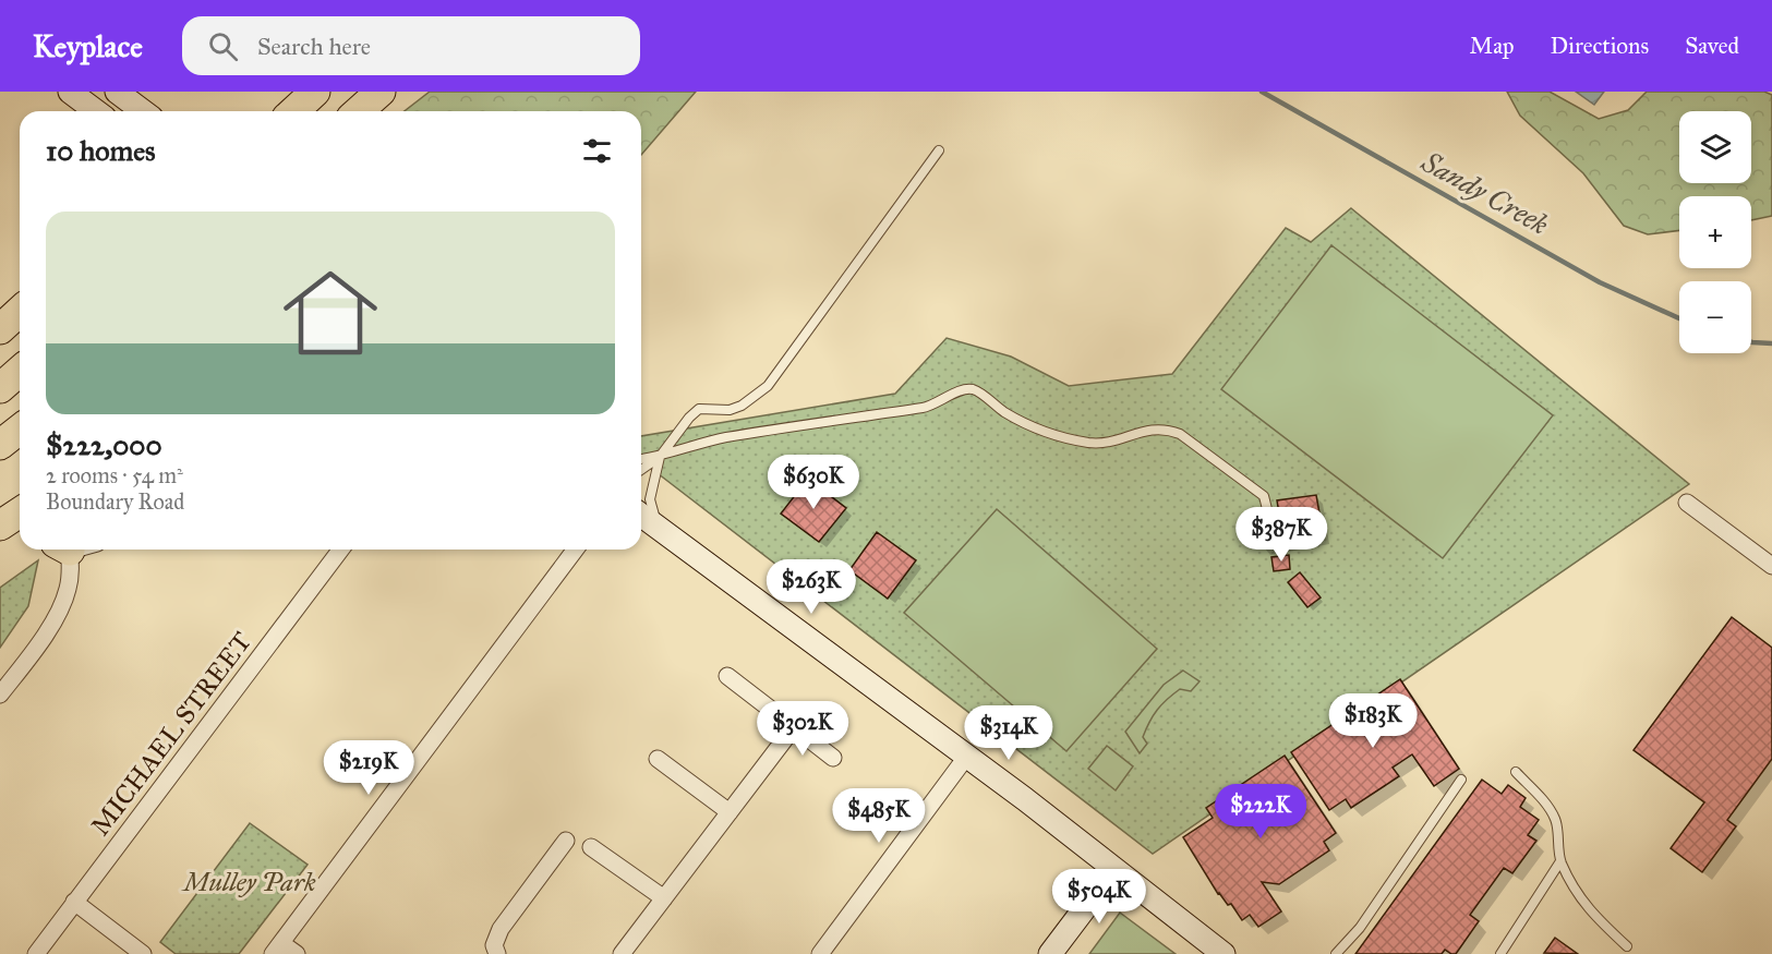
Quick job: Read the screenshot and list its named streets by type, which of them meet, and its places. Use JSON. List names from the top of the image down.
{
  "streets": {
    "street": ["MICHAEL STREET"]
  },
  "water": ["Sandy Creek"],
  "parks": ["Mulley Park"],
  "page": {
    "header": "Keyplace",
    "search": "Search here",
    "nav": ["Map", "Directions", "Saved"],
    "map_buttons": ["+", "−"],
    "heading": "10 homes",
    "list": [
      {
        "name": "$222,000",
        "note": "2 rooms · 54 m² · Boundary Road"
      }
    ],
    "price": [
      "$630K",
      "$387K",
      "$263K",
      "$183K",
      "$302K",
      "$314K",
      "$219K",
      "$222K",
      "$485K",
      "$504K"
    ]
  }
}
